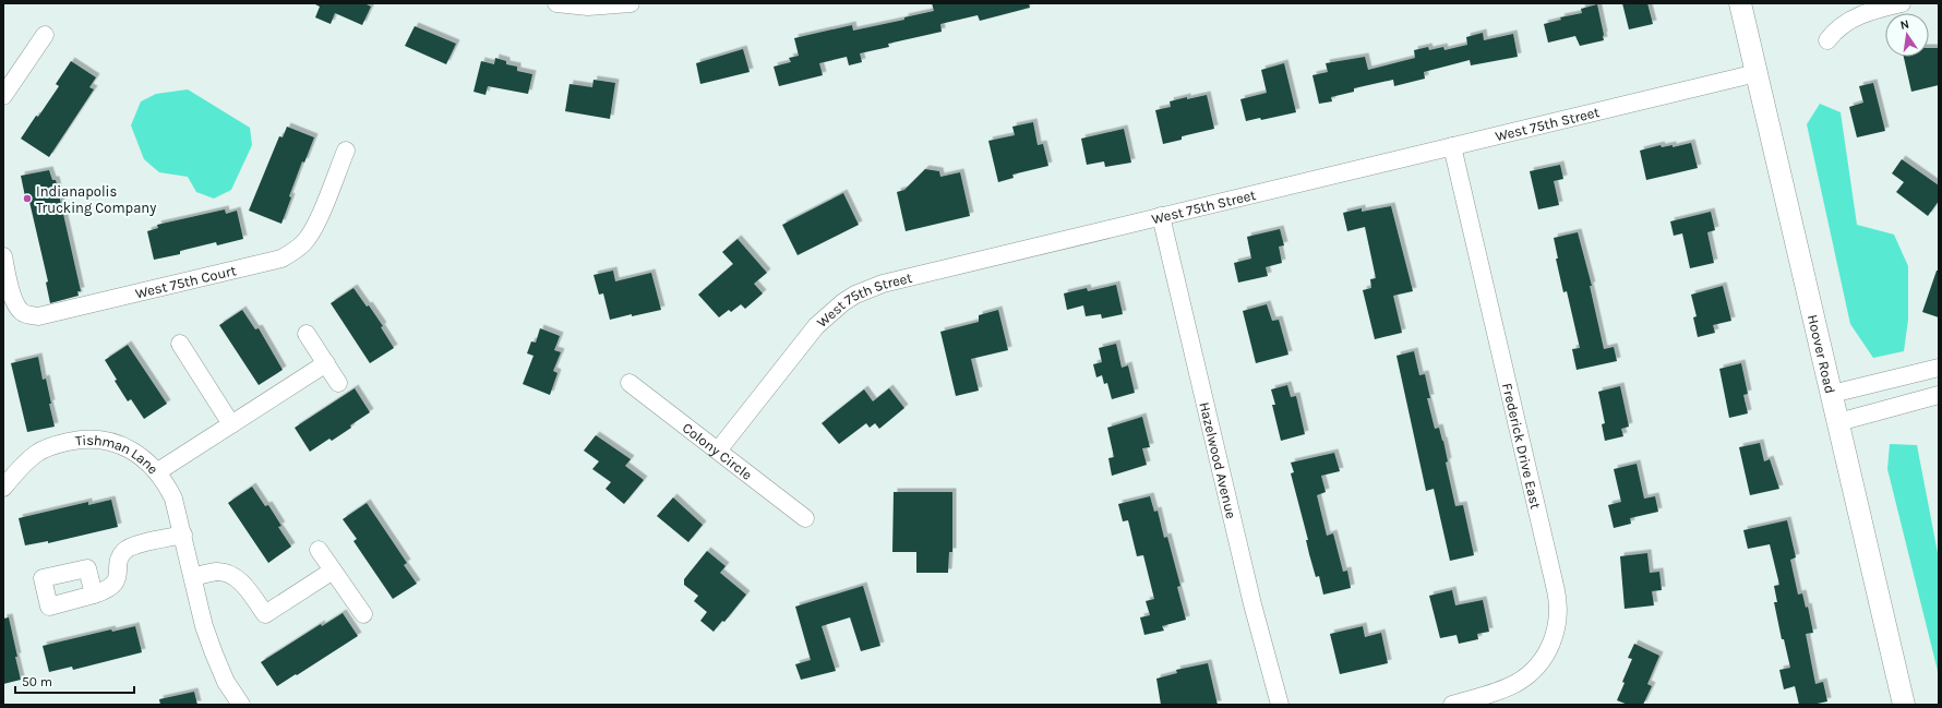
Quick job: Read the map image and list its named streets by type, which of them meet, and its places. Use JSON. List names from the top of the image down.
{
  "streets": {
    "street": [
      "West 75th Street",
      "West 75th Court",
      "Hoover Road",
      "Frederick Drive East",
      "Colony Circle",
      "Tishman Lane",
      "Hazelwood Avenue"
    ]
  },
  "crossings": [
    ["West 75th Street", "Hoover Road"],
    ["West 75th Street", "Frederick Drive East"],
    ["West 75th Street", "Colony Circle"],
    ["West 75th Street", "Hazelwood Avenue"]
  ],
  "places": ["Indianapolis Trucking Company"],
  "scale_bar": "50 m",
  "north": "top"
}
